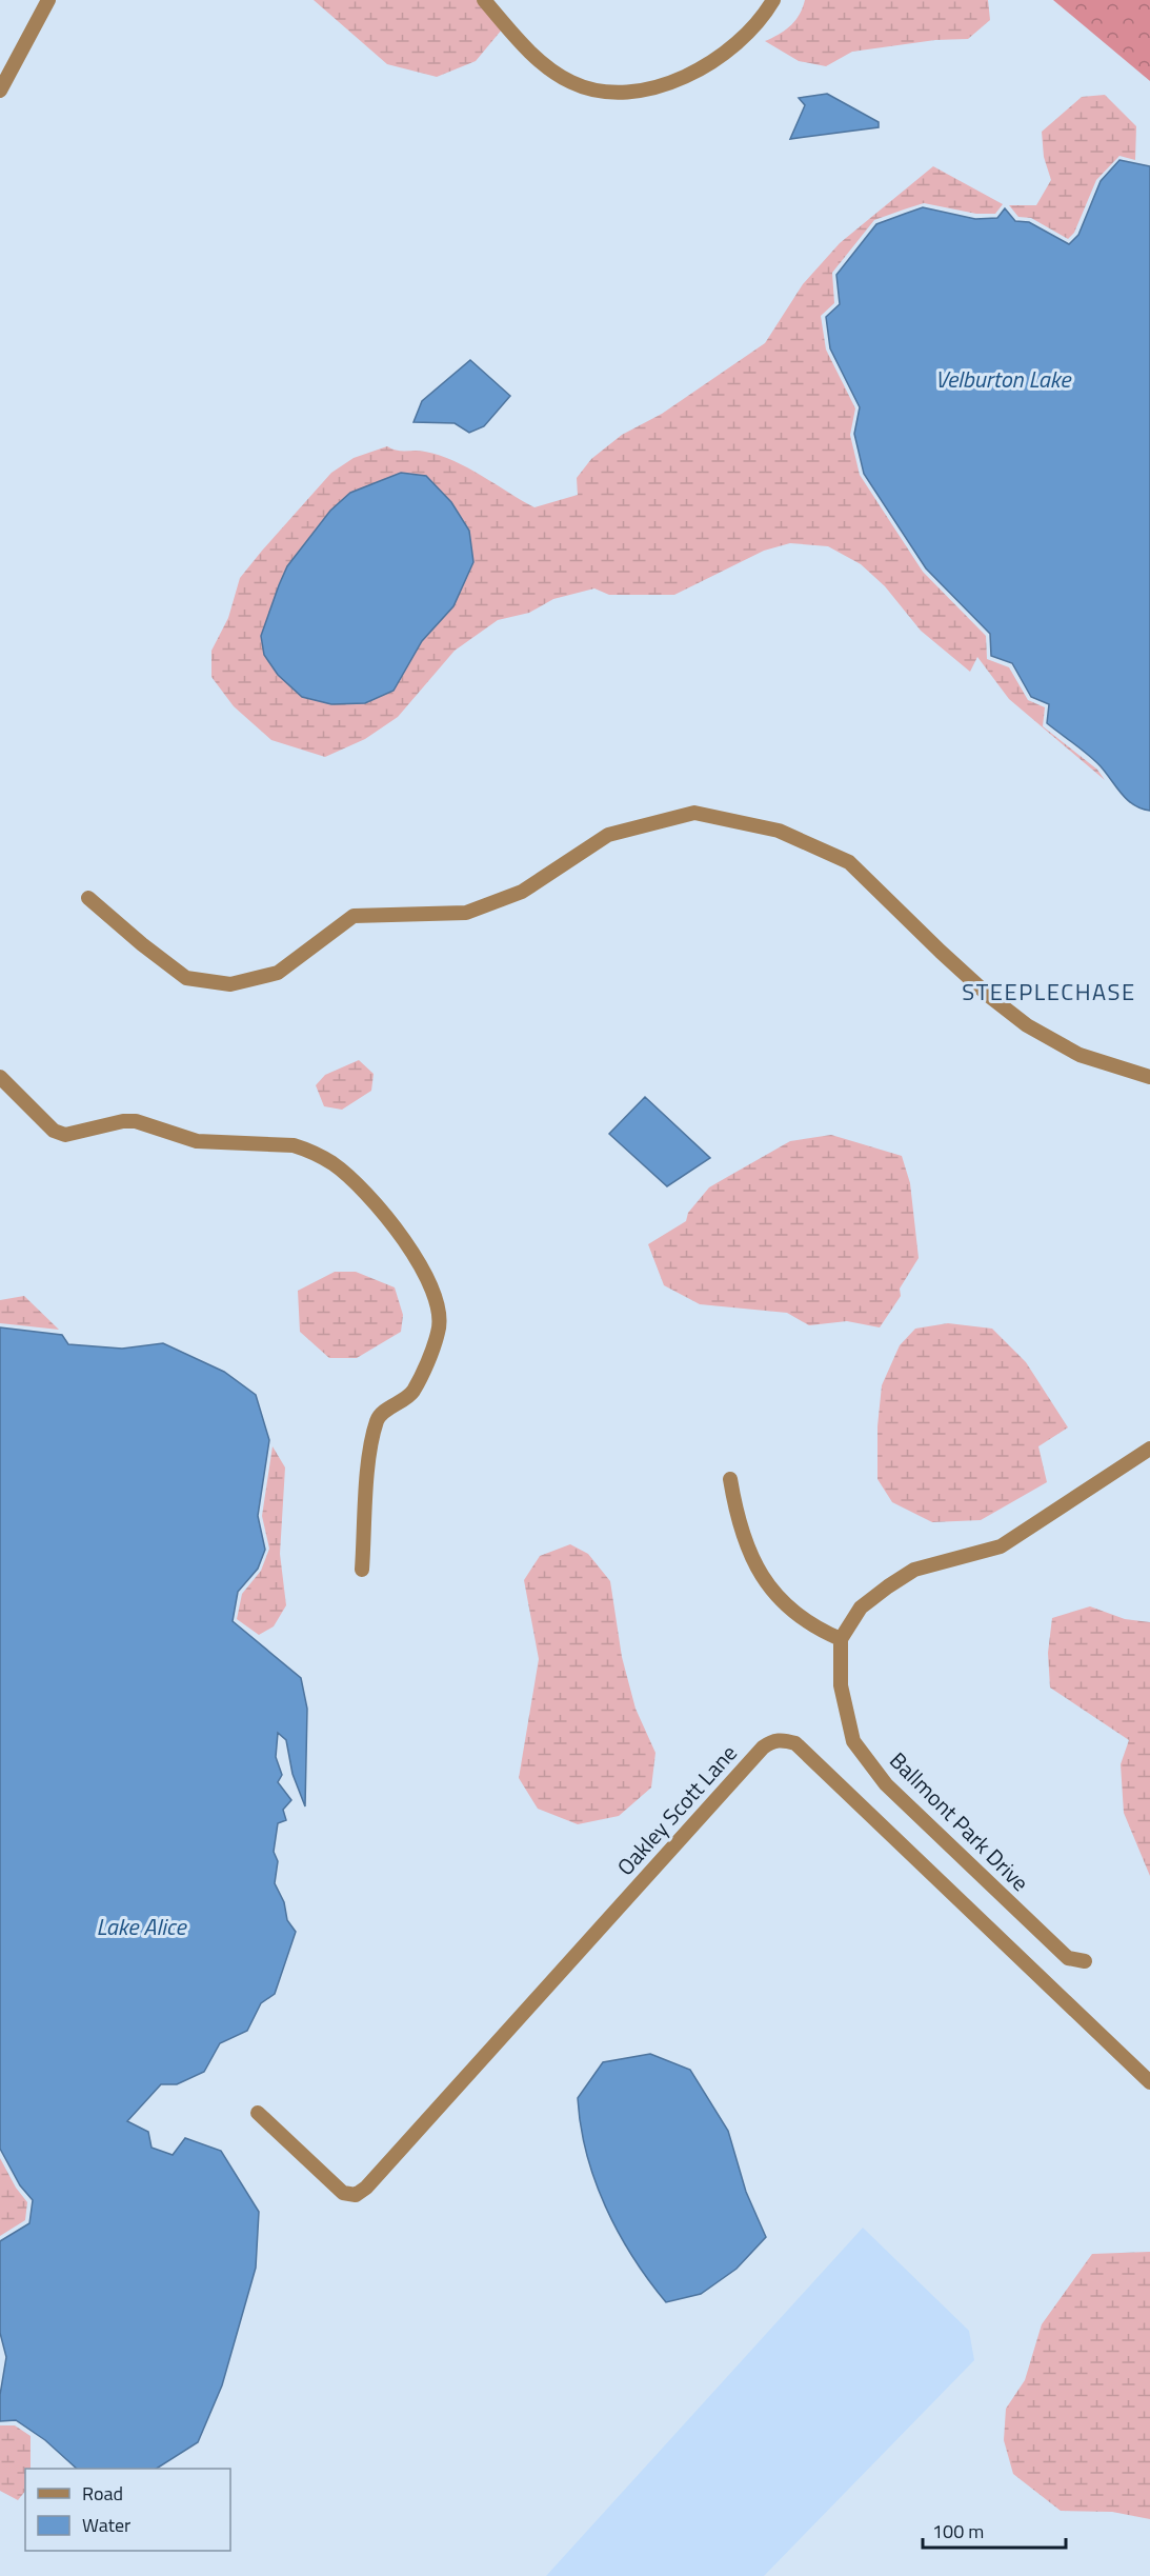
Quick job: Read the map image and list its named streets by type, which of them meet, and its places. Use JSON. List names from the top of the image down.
{
  "streets": {
    "street": ["Oakley Scott Lane", "Ballmont Park Drive"]
  },
  "districts": ["STEEPLECHASE"],
  "water": ["Velburton Lake", "Lake Alice"],
  "legend": ["Road", "Water"],
  "scale_bar": "100 m"
}
